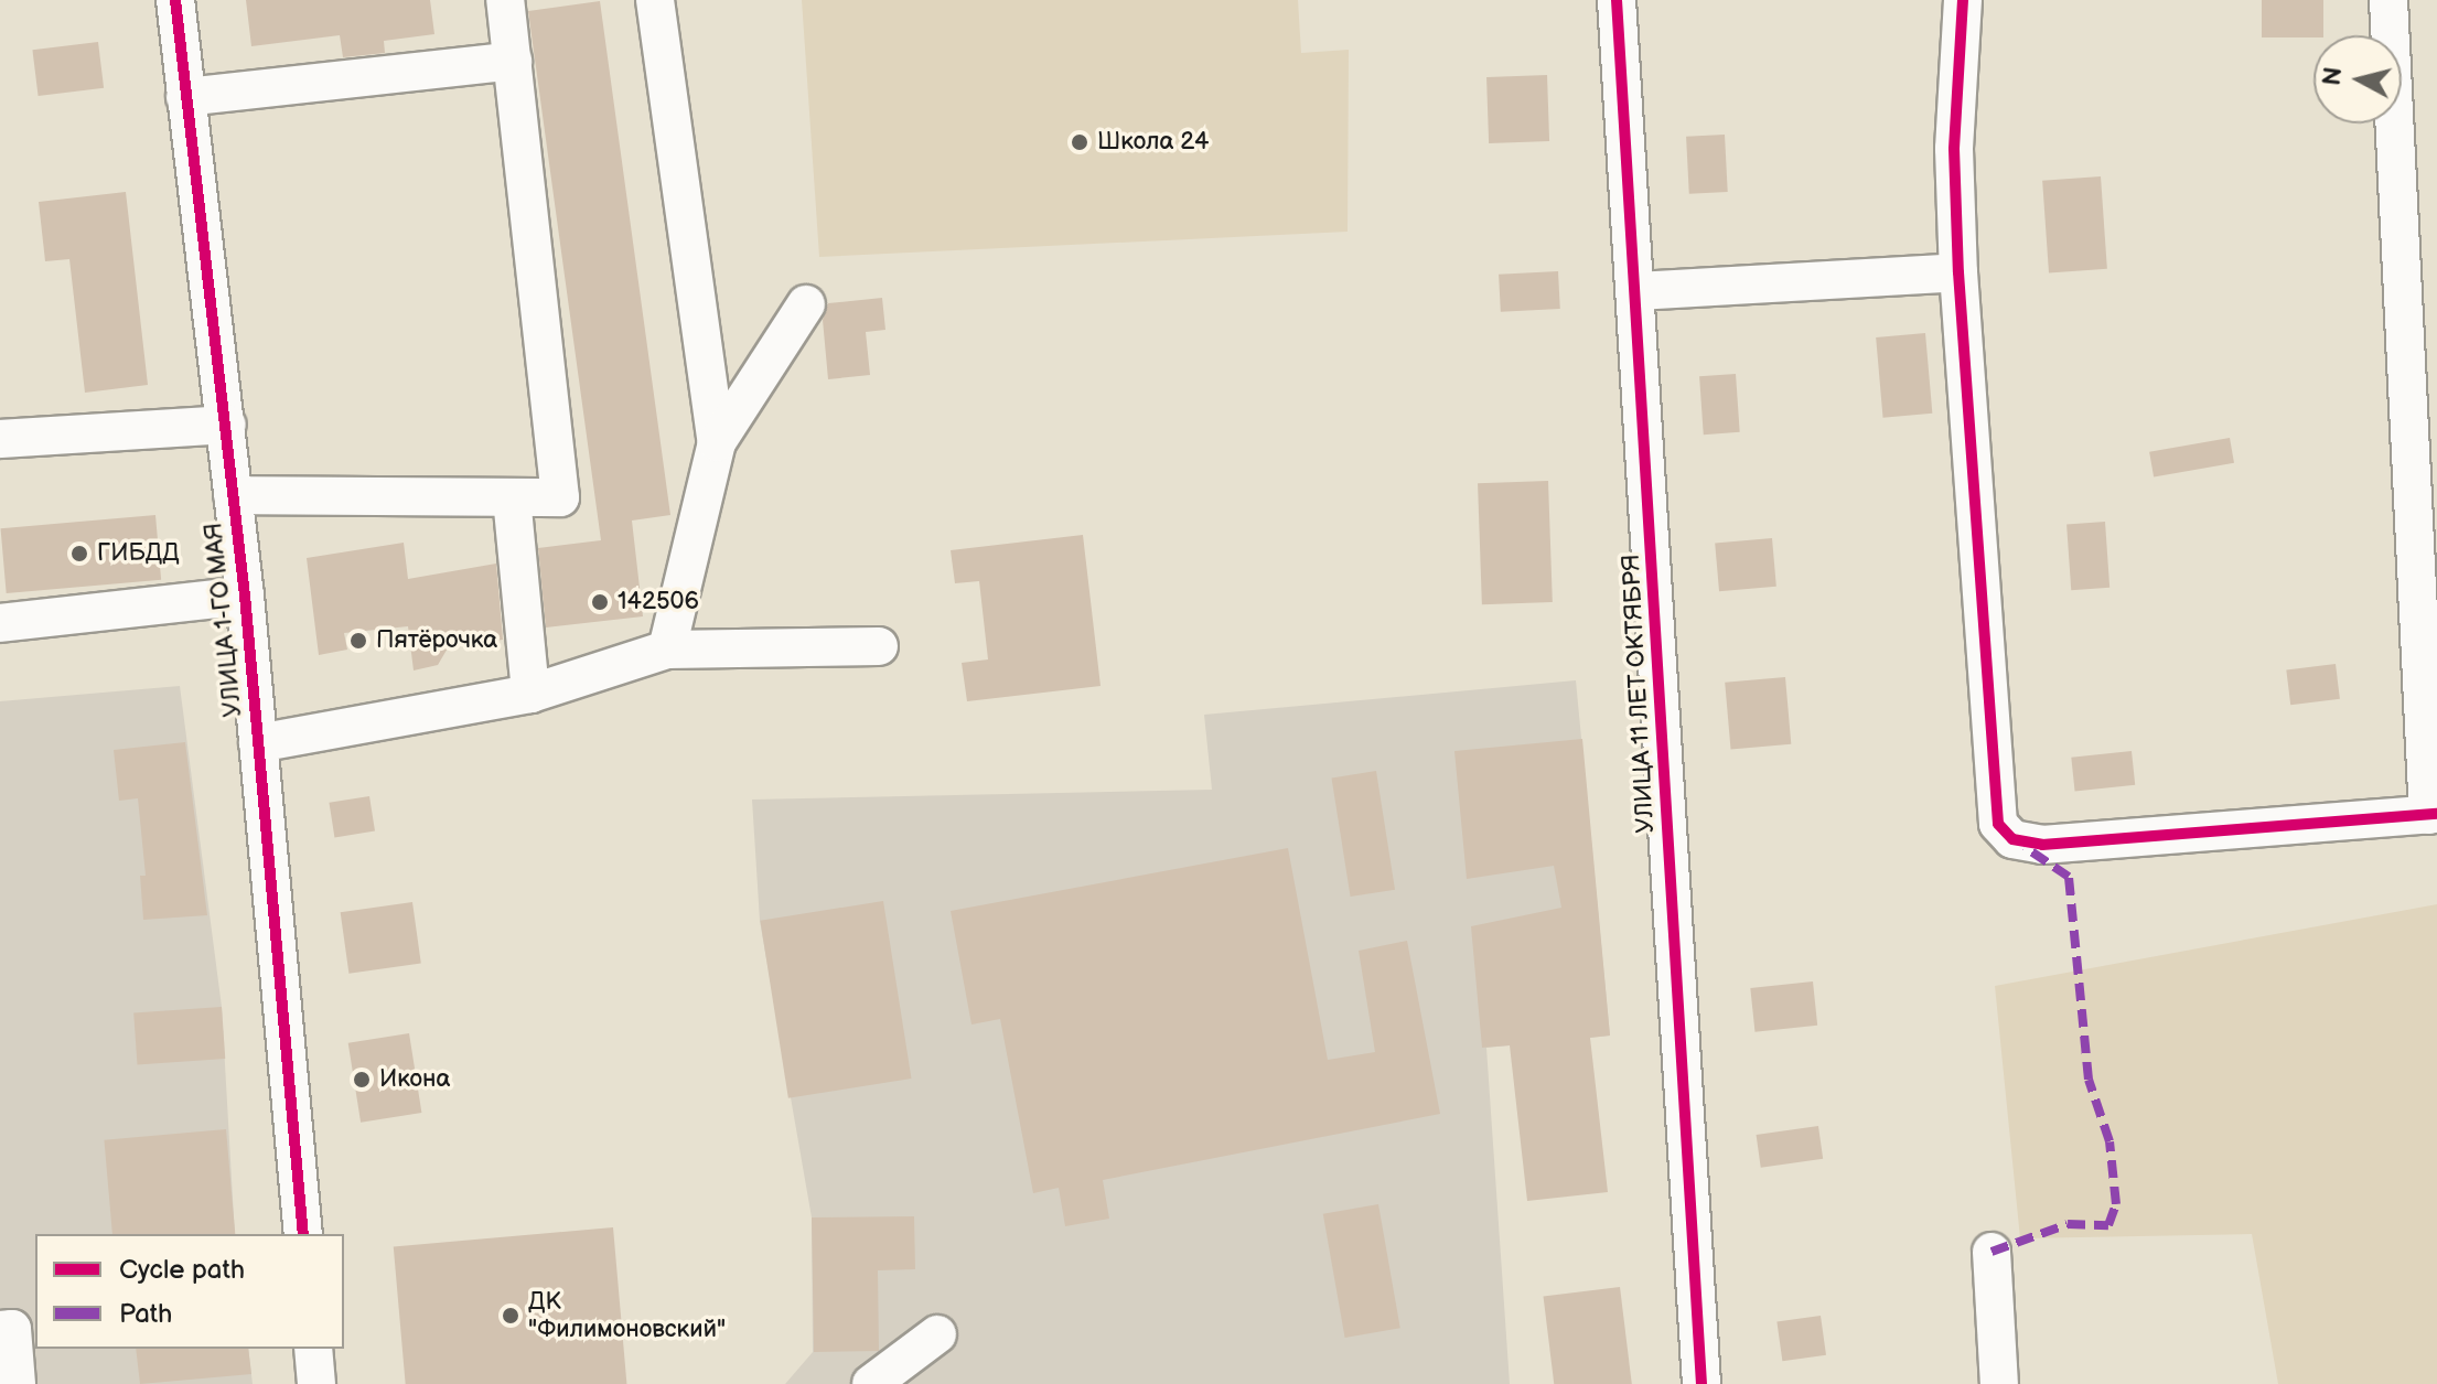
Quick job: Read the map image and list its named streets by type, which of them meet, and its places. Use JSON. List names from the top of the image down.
{
  "streets": {
    "street": ["УЛИЦА 1-ГО МАЯ", "УЛИЦА 11 ЛЕТ ОКТЯБРЯ"]
  },
  "places": [
    "Школа 24",
    "ГИБДД",
    "142506",
    "Пятёрочка",
    "Икона",
    "ДК \"Филимоновский\""
  ],
  "legend": ["Cycle path", "Path"],
  "north": "left"
}
